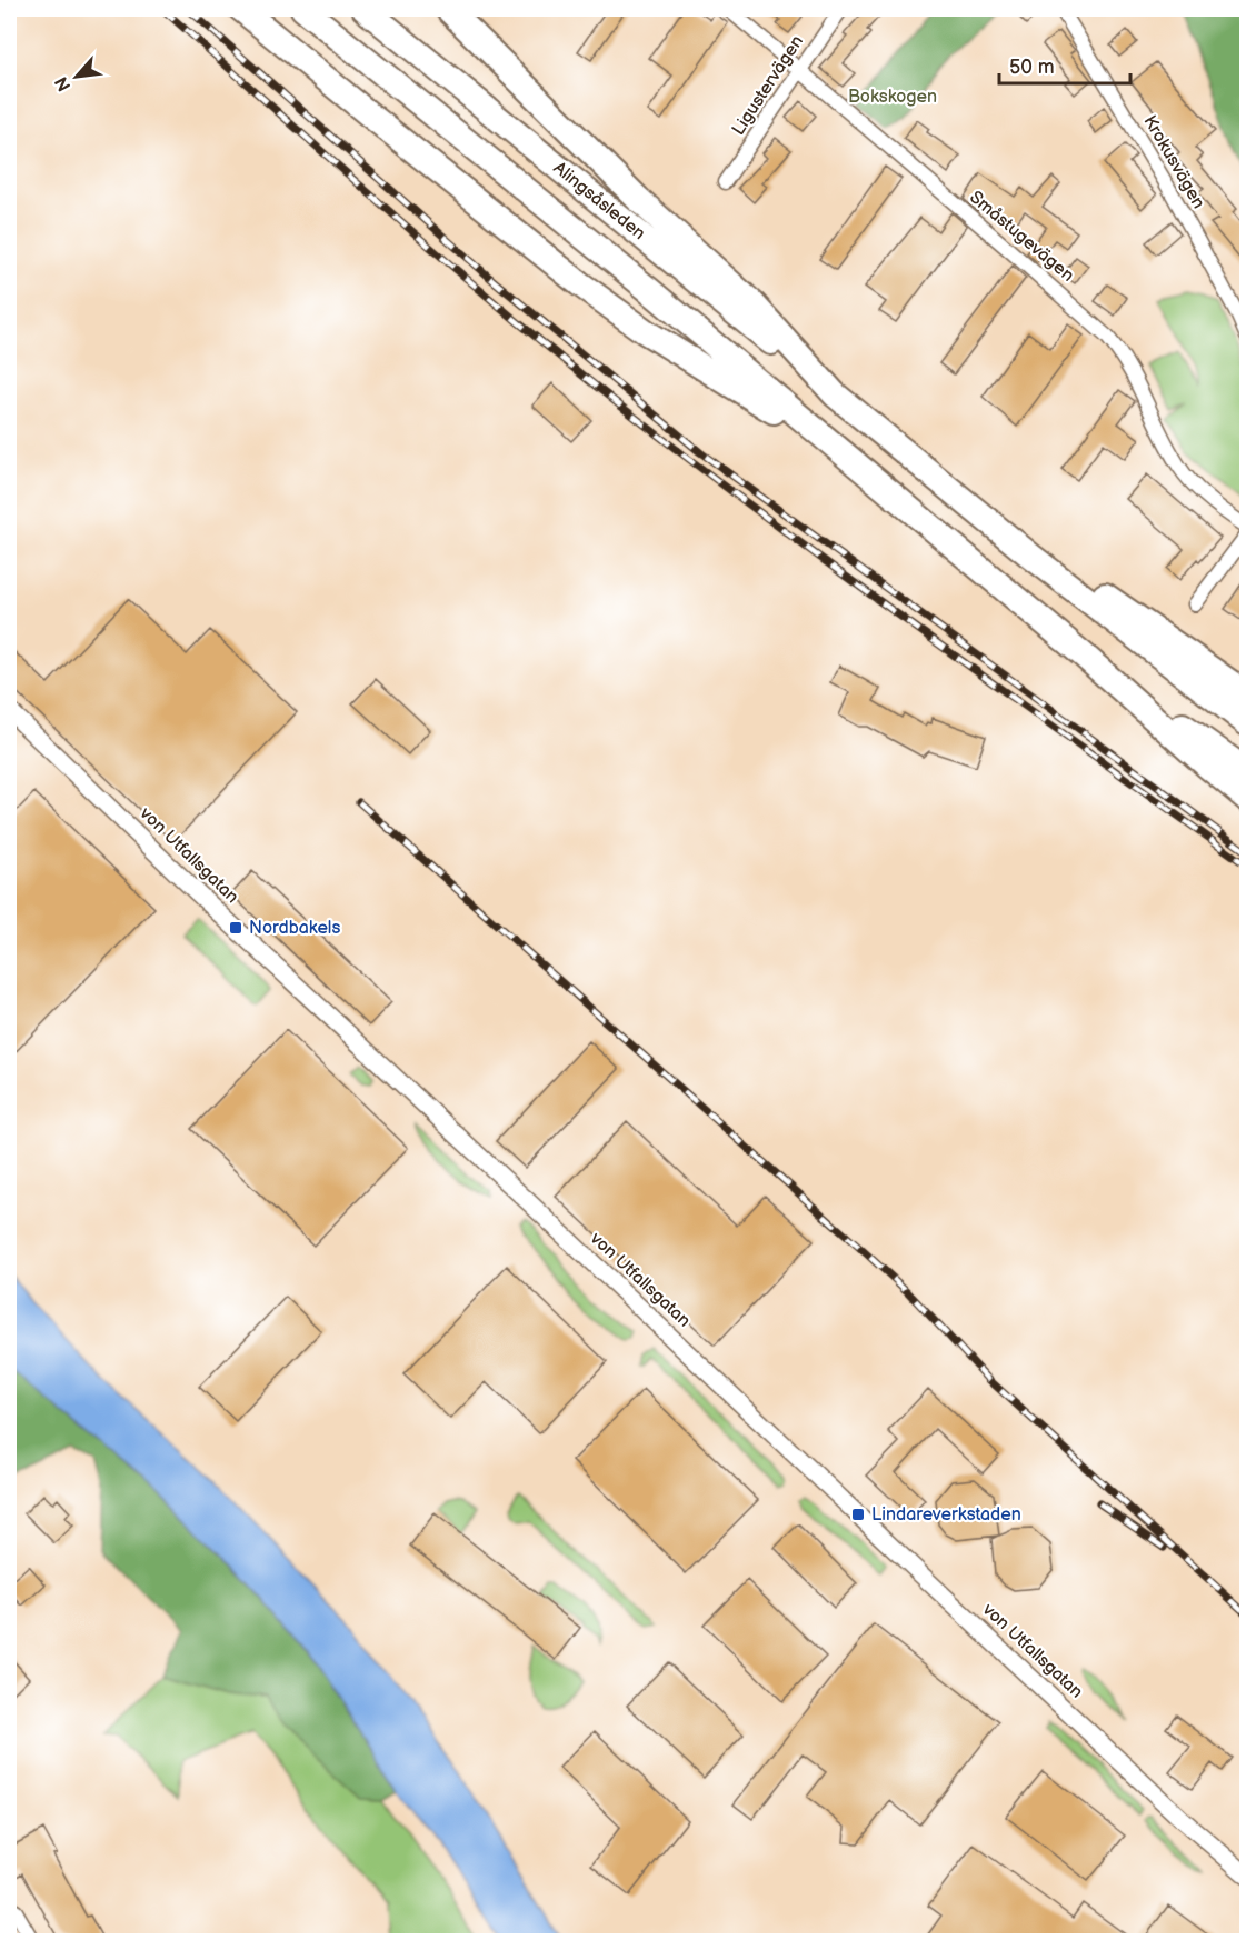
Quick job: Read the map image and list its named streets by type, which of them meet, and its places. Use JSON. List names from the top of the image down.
{
  "streets": {
    "highway": ["Alingsåsleden"],
    "street": [
      "Ligustervägen",
      "Krokusvägen",
      "Småstugevägen",
      "von Utfallsgatan"
    ]
  },
  "crossings": [
    ["Ligustervägen", "Småstugevägen"]
  ],
  "parks": ["Bokskogen"],
  "places": {
    "transit": ["Nordbakels", "Lindareverkstaden"]
  },
  "scale_bar": "50 m",
  "north": "bottom left"
}
